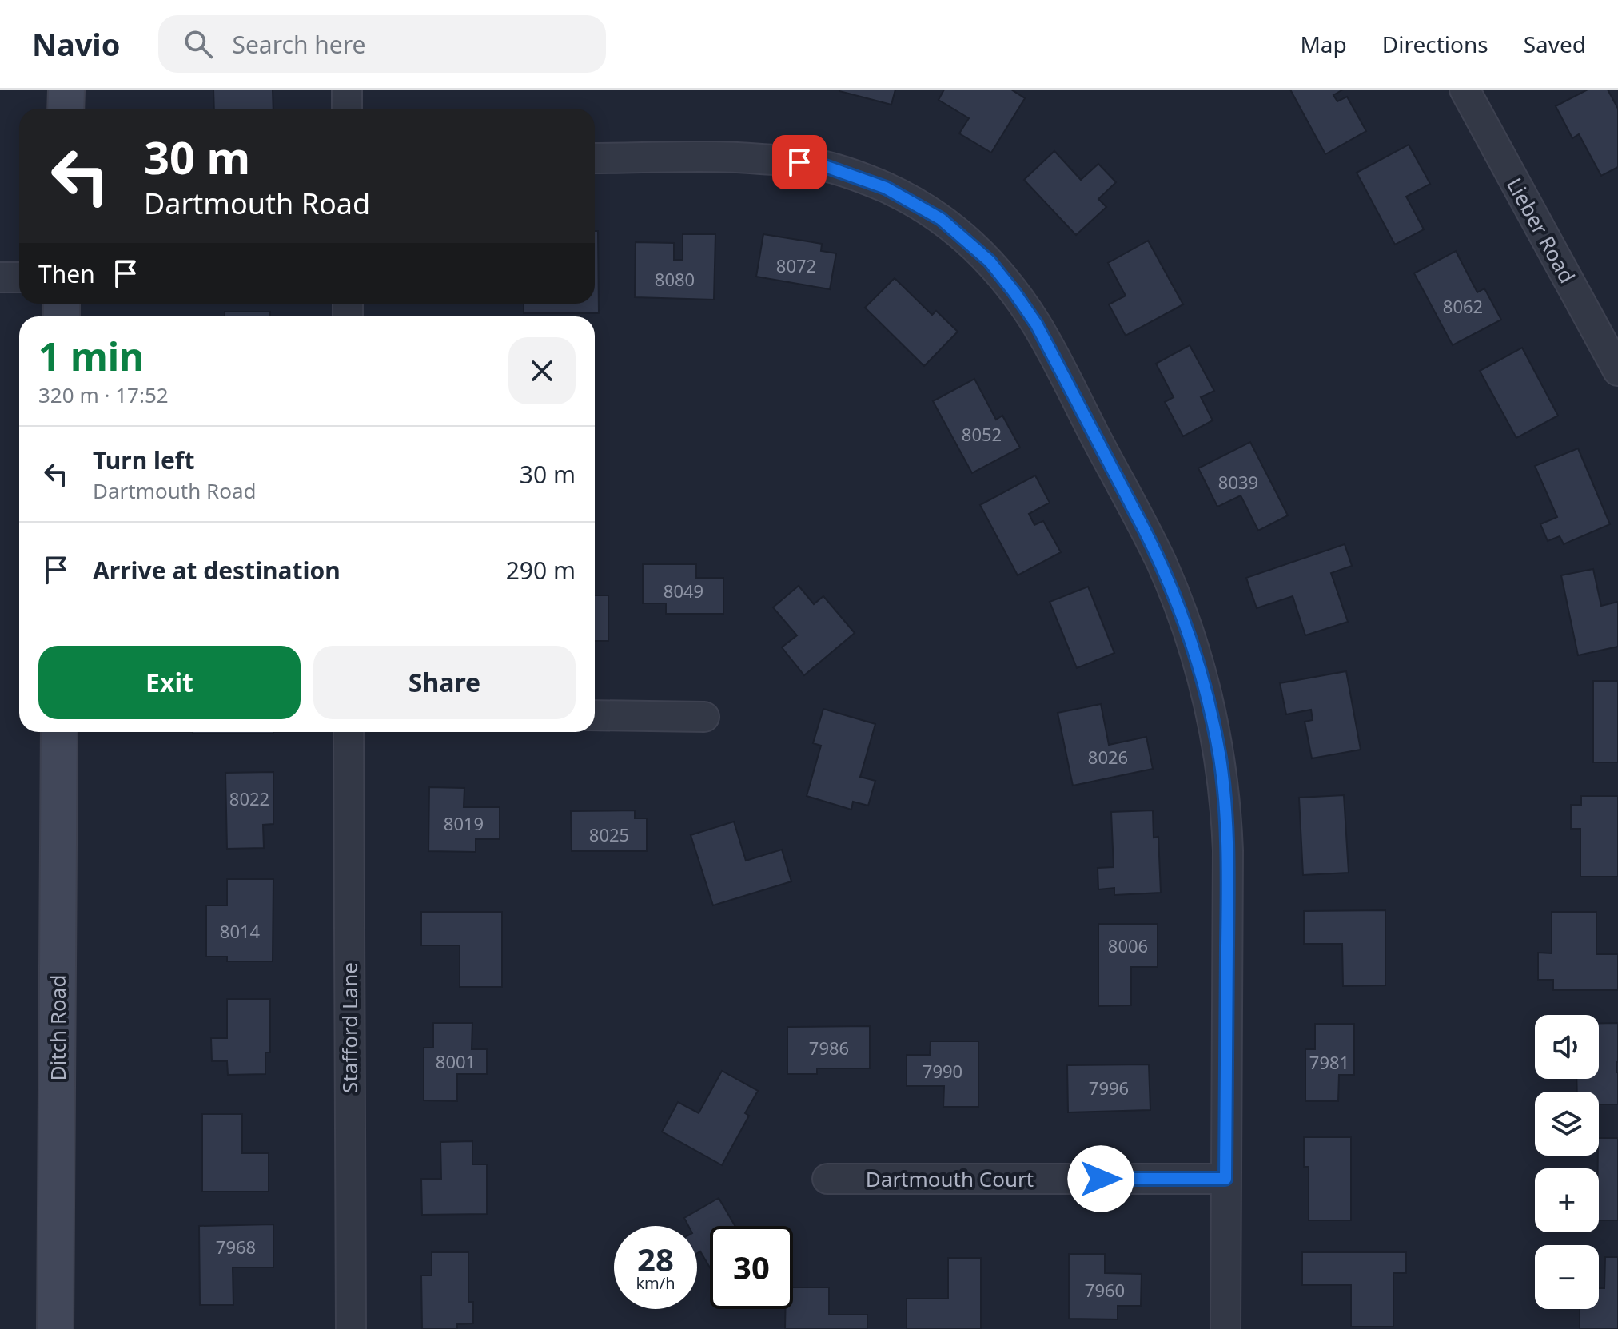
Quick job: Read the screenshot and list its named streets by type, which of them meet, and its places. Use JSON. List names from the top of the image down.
{
  "streets": {
    "main road": ["Ditch Road"],
    "street": ["Lieber Road", "Stafford Lane", "Dartmouth Court"]
  },
  "house_numbers": [
    "8072",
    "8080",
    "8062",
    "8052",
    "8039",
    "8049",
    "8026",
    "8022",
    "8019",
    "8025",
    "8014",
    "8006",
    "7986",
    "8001",
    "7981",
    "7990",
    "7996",
    "7968",
    "7960"
  ],
  "page": {
    "header": "Navio",
    "search": "Search here",
    "nav": ["Map", "Directions", "Saved"],
    "turn": ["30 m", "Dartmouth Road"],
    "then": "Then",
    "heading": ["1 min", "320 m · 17:52"],
    "list": [
      {
        "name": "Turn left",
        "note": "Dartmouth Road",
        "value": "30 m"
      },
      {
        "name": "Arrive at destination",
        "value": "290 m"
      }
    ],
    "buttons": ["Exit", "Share"],
    "map_buttons": ["+", "−"],
    "speed": "28 km/h",
    "limit": "30"
  }
}
